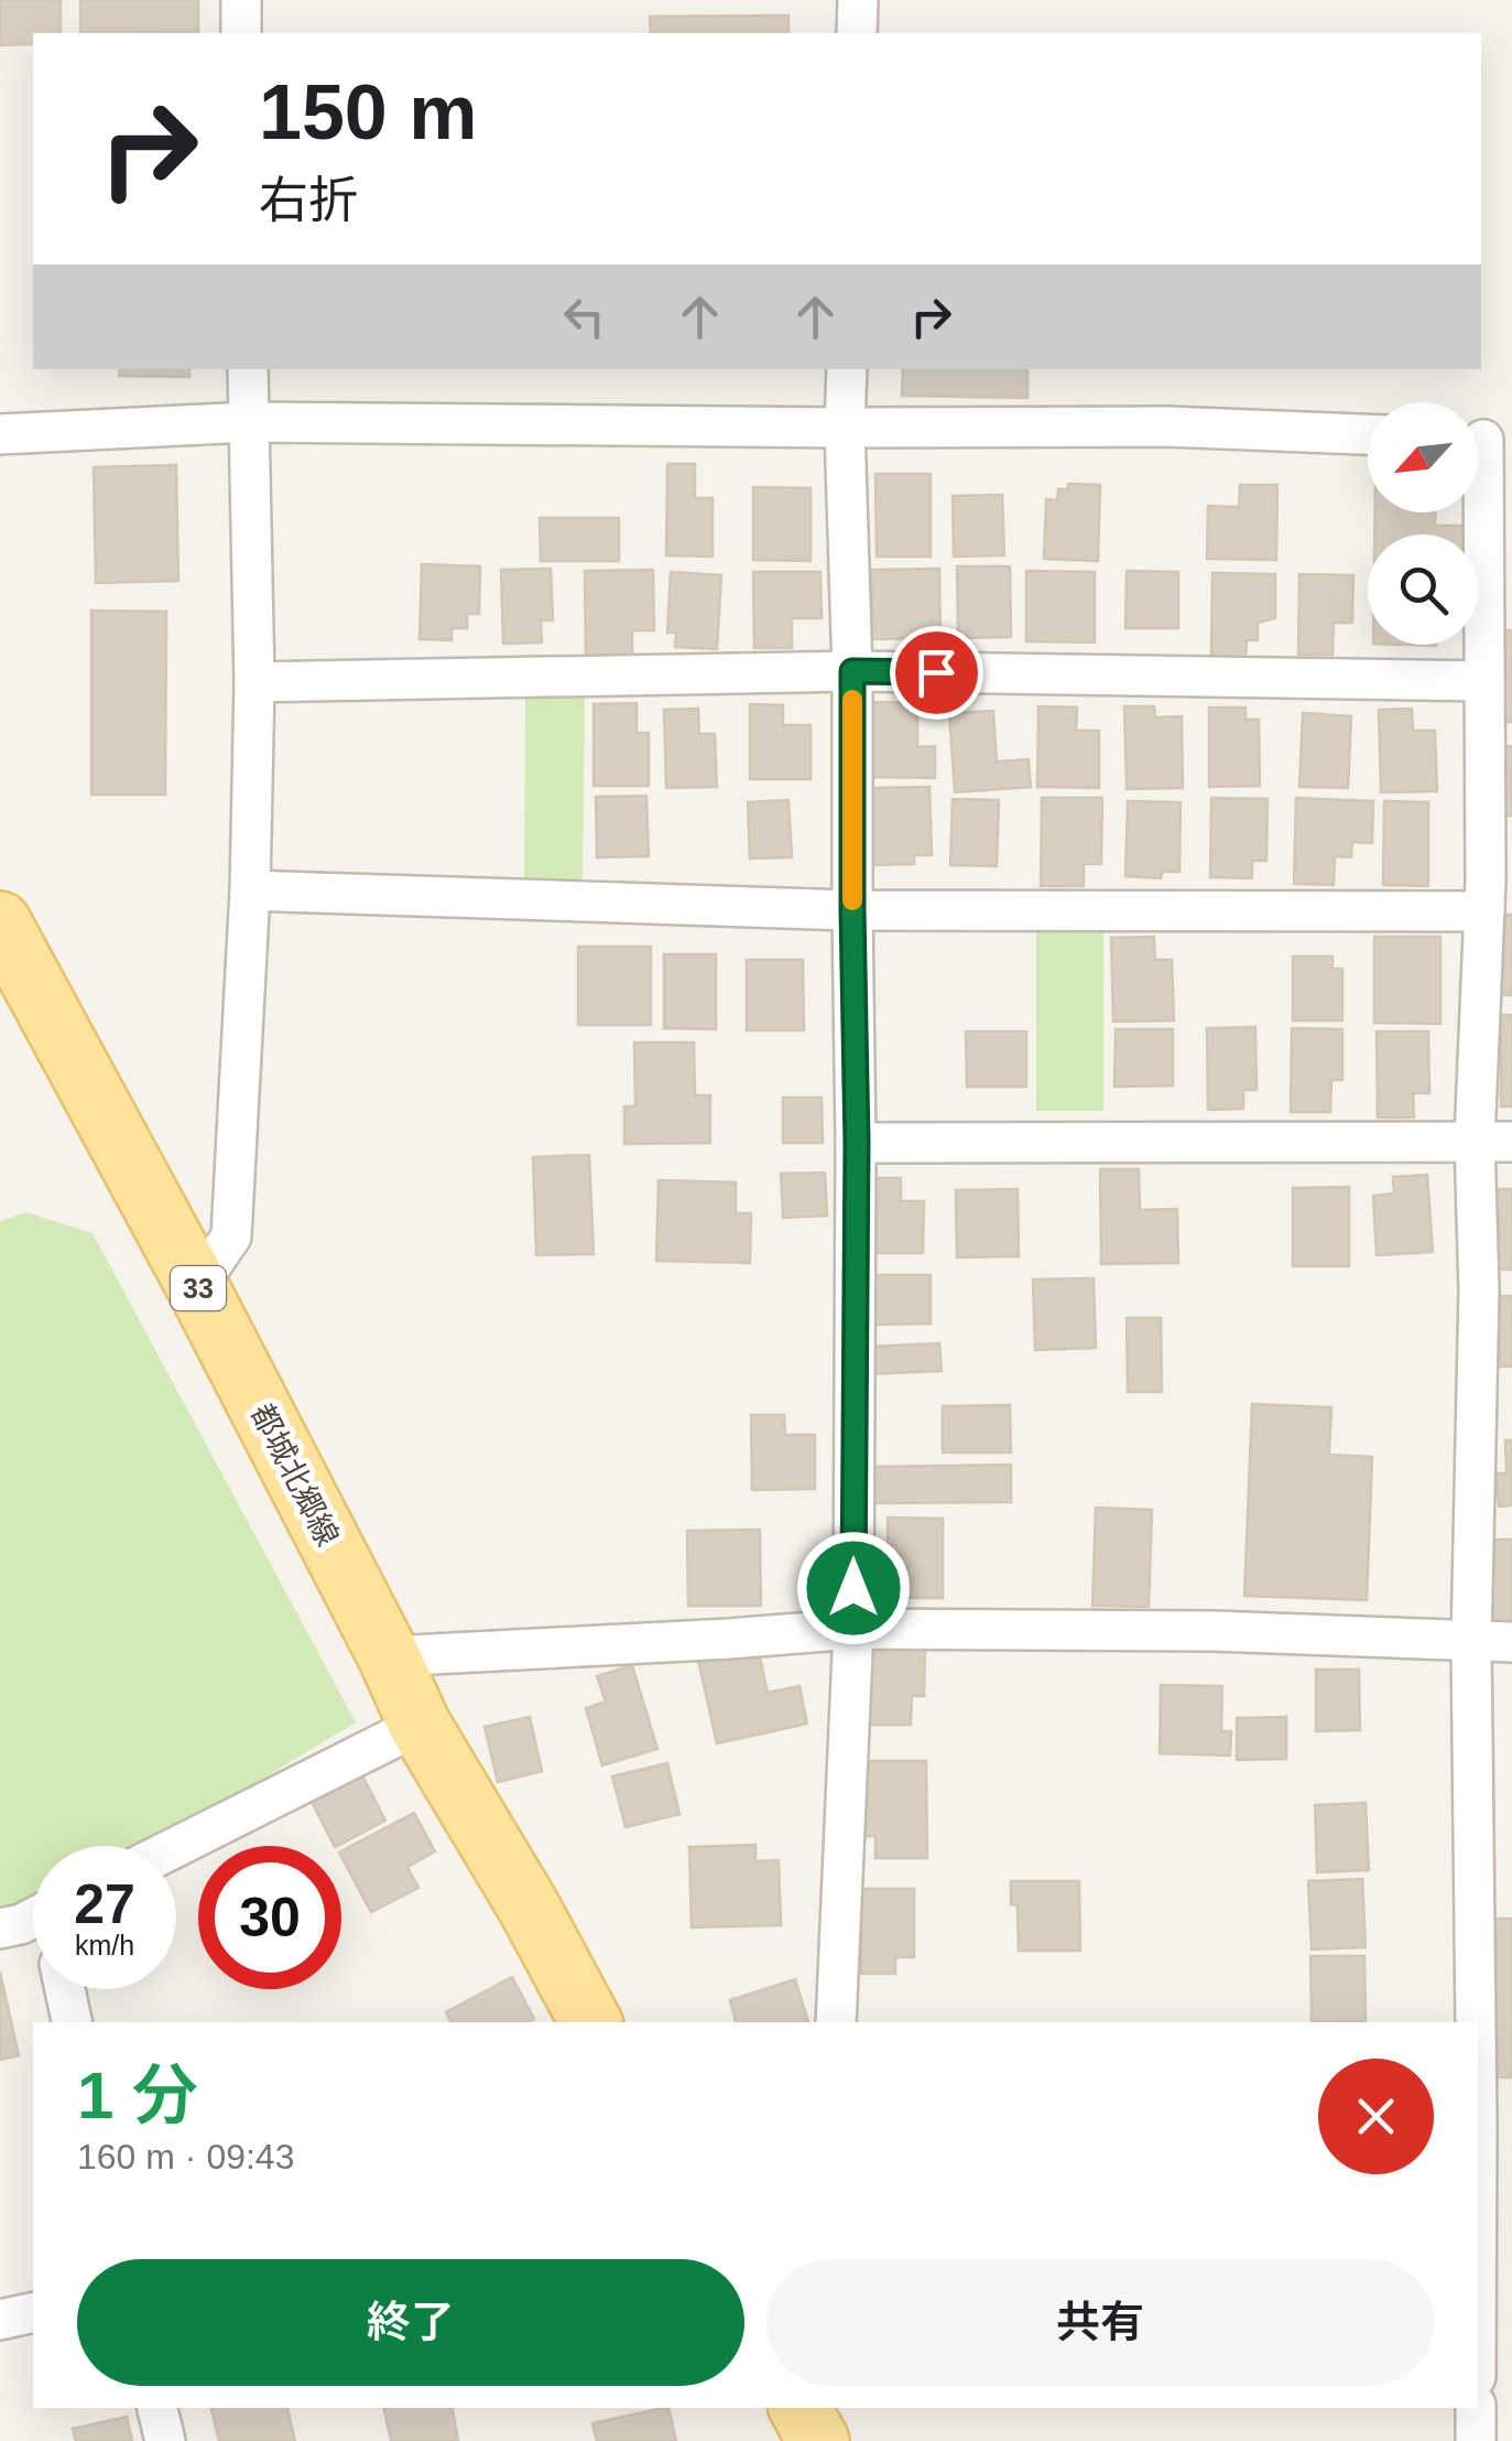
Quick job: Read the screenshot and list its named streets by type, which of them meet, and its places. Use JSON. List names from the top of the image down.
{
  "streets": {
    "main road": ["33", "都城北郷線"]
  },
  "north": "bottom left",
  "page": {
    "turn": ["150 m", "右折"],
    "speed": "27 km/h",
    "limit": "30",
    "heading": ["1 分", "160 m · 09:43"],
    "buttons": ["終了", "共有"]
  }
}
